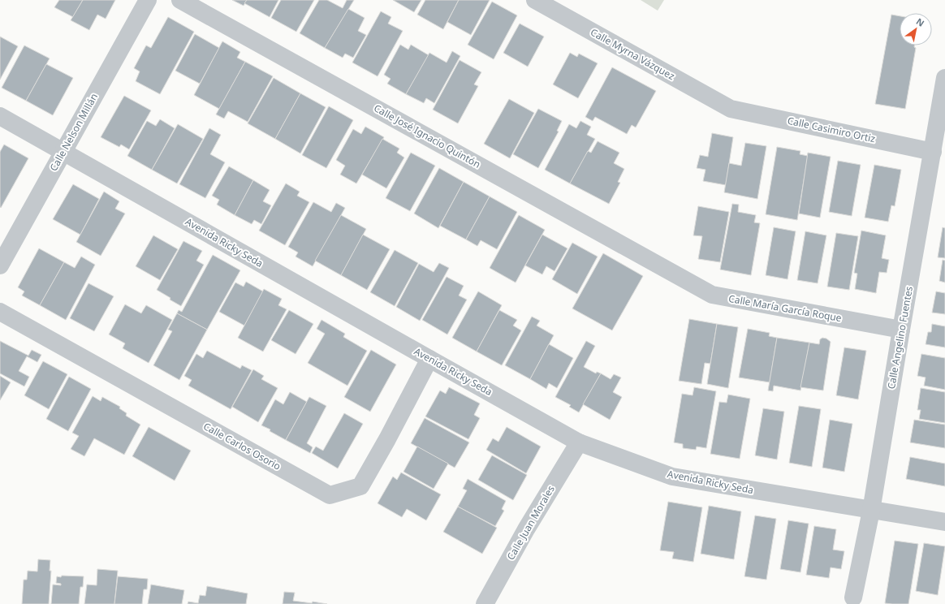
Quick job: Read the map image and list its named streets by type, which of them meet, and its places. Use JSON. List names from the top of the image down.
{
  "streets": {
    "street": [
      "Calle Myrna Vázquez",
      "Calle Casimiro Ortiz",
      "Calle Nelson Millán",
      "Calle José Ignacio Quintón",
      "Avenida Ricky Seda",
      "Calle María García Roque",
      "Calle Angelino Fuentes",
      "Calle Carlos Osorio",
      "Calle Juan Morales"
    ]
  },
  "crossings": [
    ["Calle Myrna Vázquez", "Calle Casimiro Ortiz"],
    ["Calle Casimiro Ortiz", "Calle Angelino Fuentes"],
    ["Calle Nelson Millán", "Avenida Ricky Seda"],
    ["Calle José Ignacio Quintón", "Calle María García Roque"],
    ["Avenida Ricky Seda", "Calle Angelino Fuentes"],
    ["Avenida Ricky Seda", "Calle Carlos Osorio"],
    ["Avenida Ricky Seda", "Calle Juan Morales"],
    ["Calle María García Roque", "Calle Angelino Fuentes"]
  ],
  "north": "top right"
}
